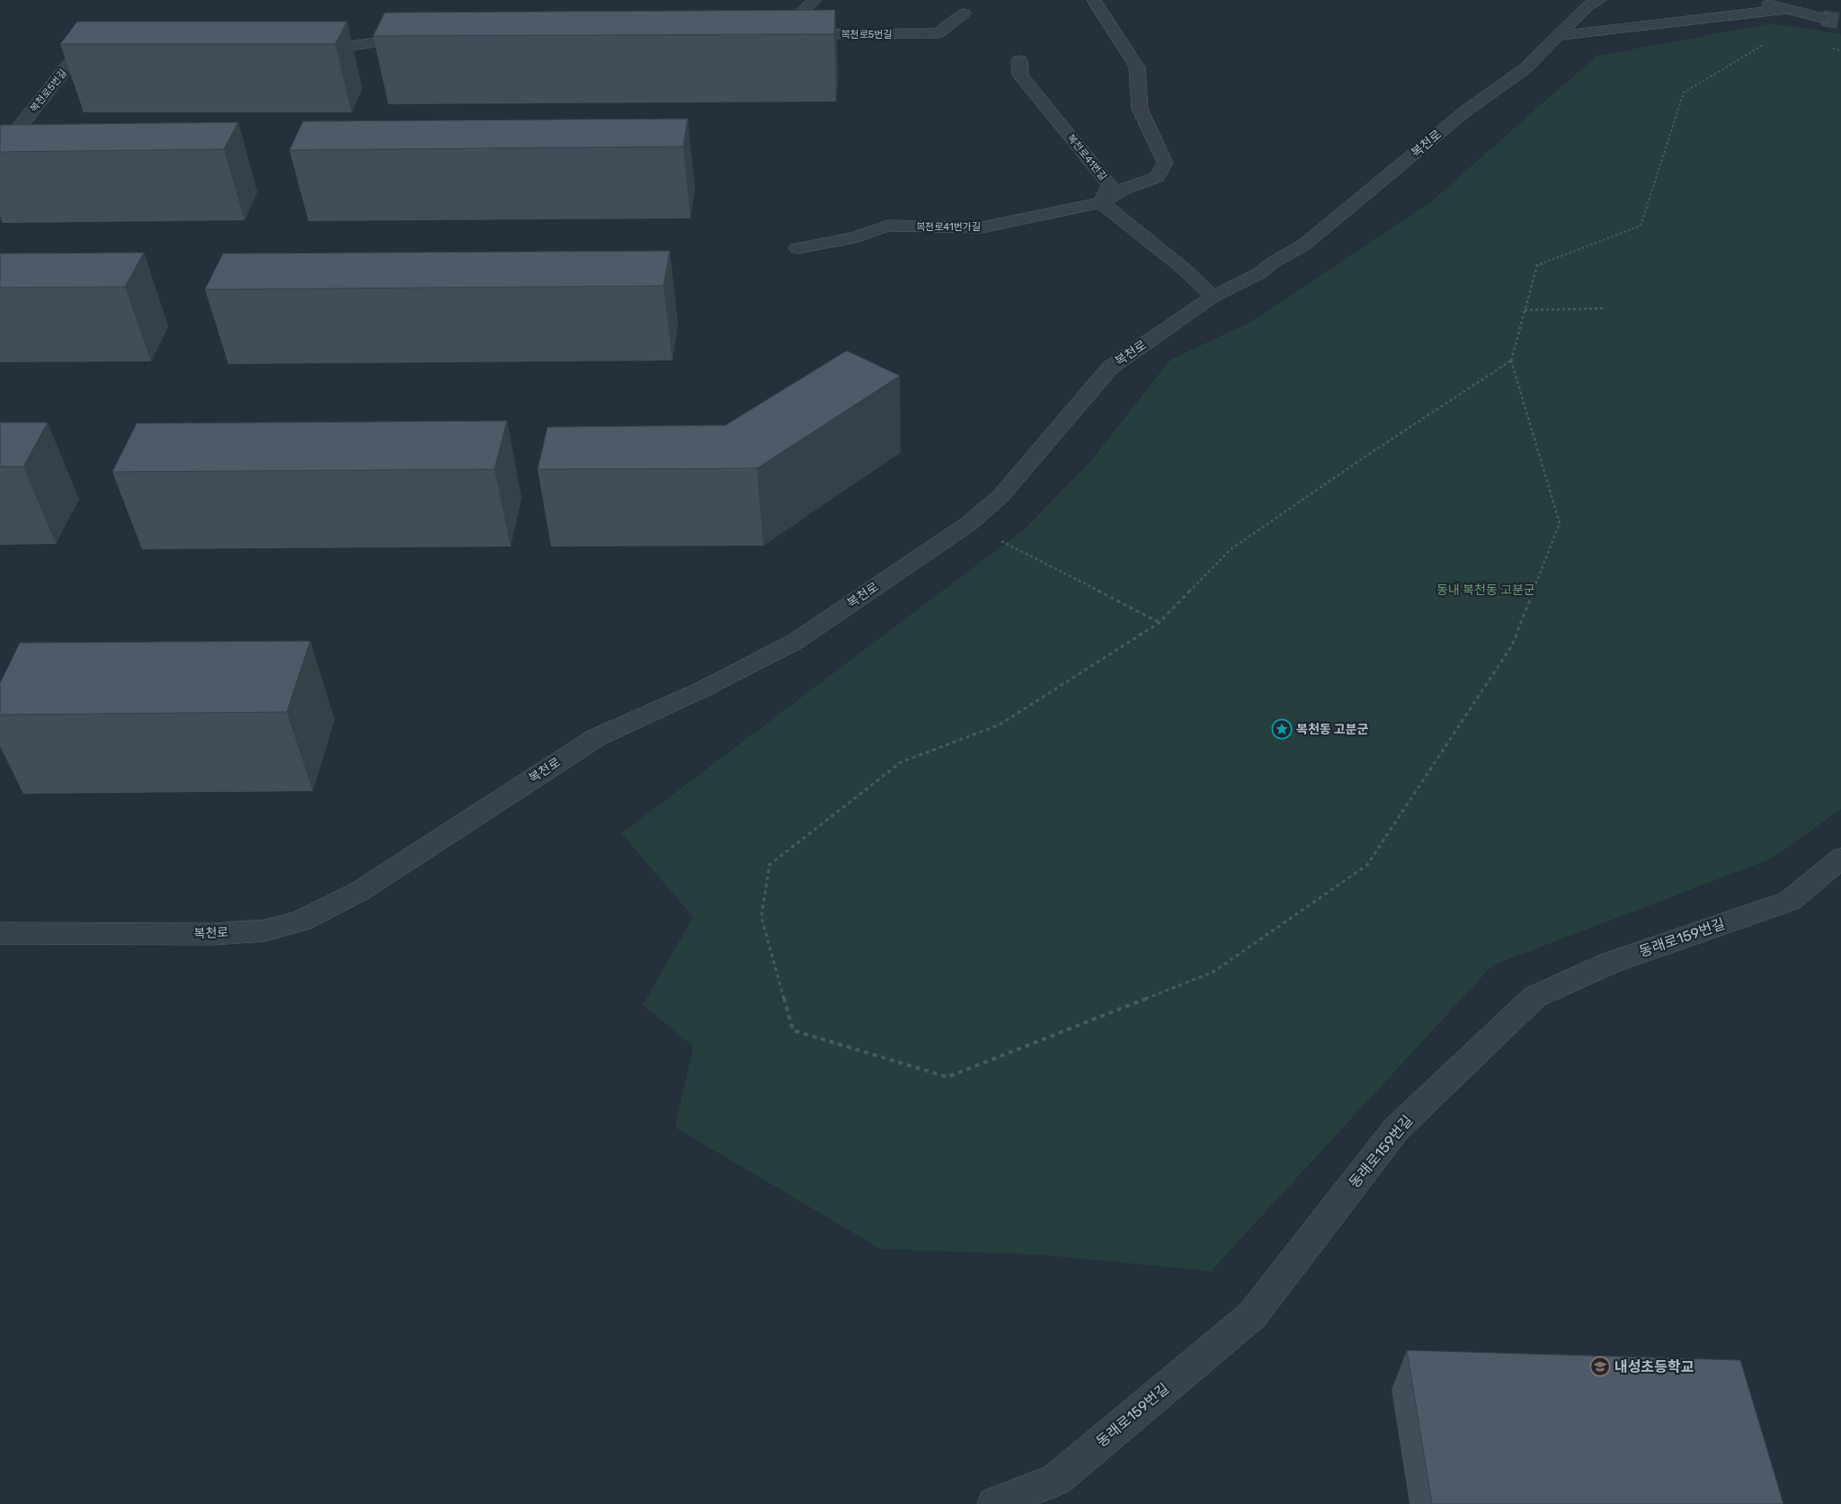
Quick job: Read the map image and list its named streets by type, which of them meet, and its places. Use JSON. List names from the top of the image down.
{
  "streets": {
    "street": [
      "복천로5번길",
      "복천로",
      "복천로41번길",
      "복천로41번가길",
      "동래로159번길"
    ]
  },
  "crossings": [
    ["복천로41번길", "복천로41번가길"]
  ],
  "parks": ["동내 복천동 고분군"],
  "places": {
    "place": ["복천동 고분군"],
    "school or university": ["내성초등학교"]
  }
}
